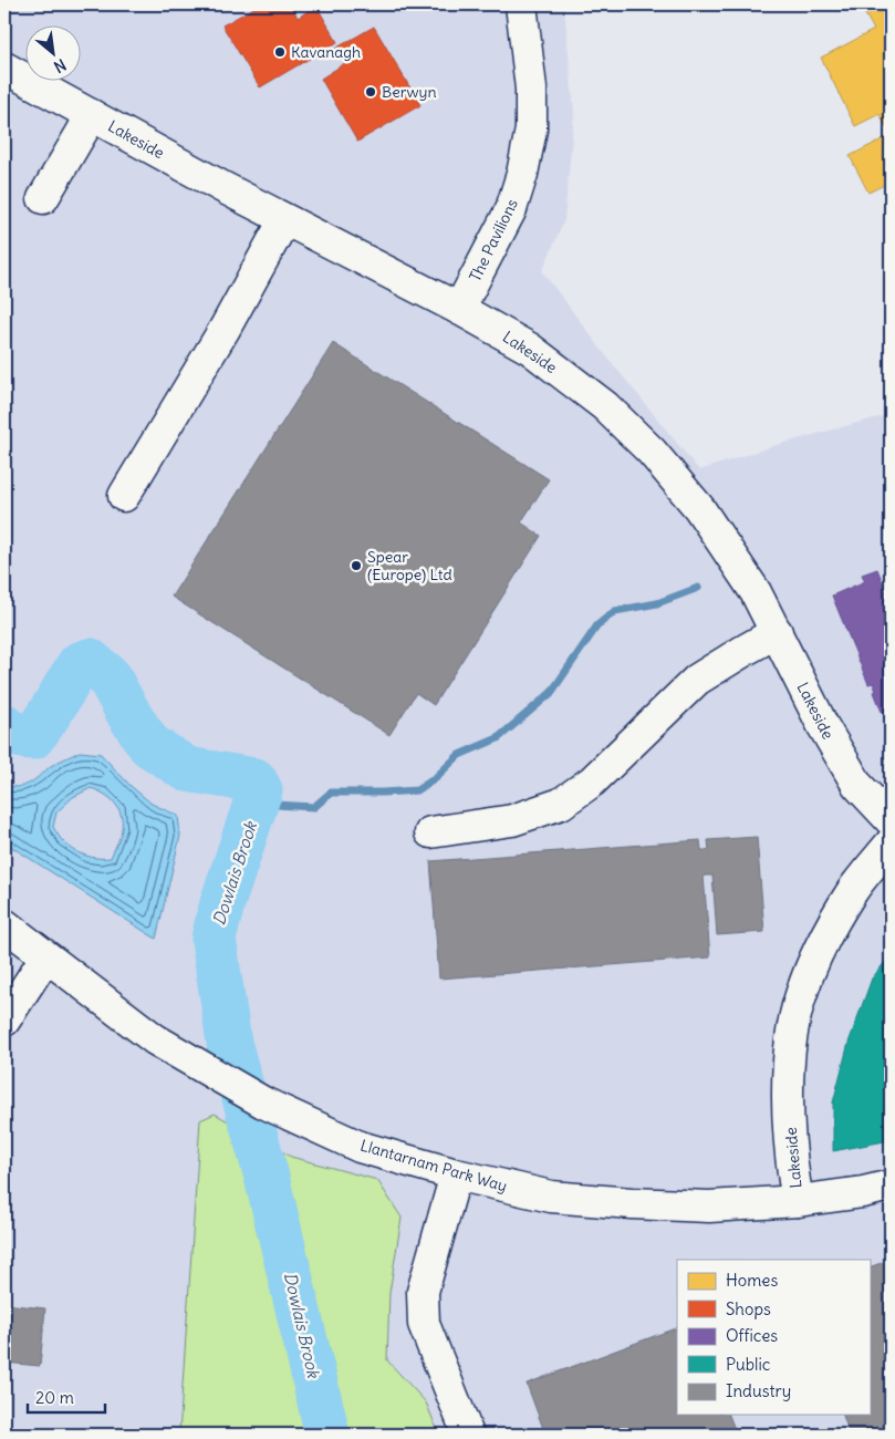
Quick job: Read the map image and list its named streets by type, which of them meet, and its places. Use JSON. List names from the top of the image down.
{
  "streets": {
    "street": ["Lakeside", "The Pavilions", "Llantarnam Park Way"]
  },
  "crossings": [
    ["Lakeside", "The Pavilions"],
    ["Lakeside", "Llantarnam Park Way"]
  ],
  "water": ["Dowlais Brook"],
  "places": ["Kavanagh", "Berwyn", "Spear (Europe) Ltd"],
  "legend": [
    "Homes",
    "Shops",
    "Offices",
    "Public",
    "Industry"
  ],
  "scale_bar": "20 m",
  "north": "bottom right"
}
